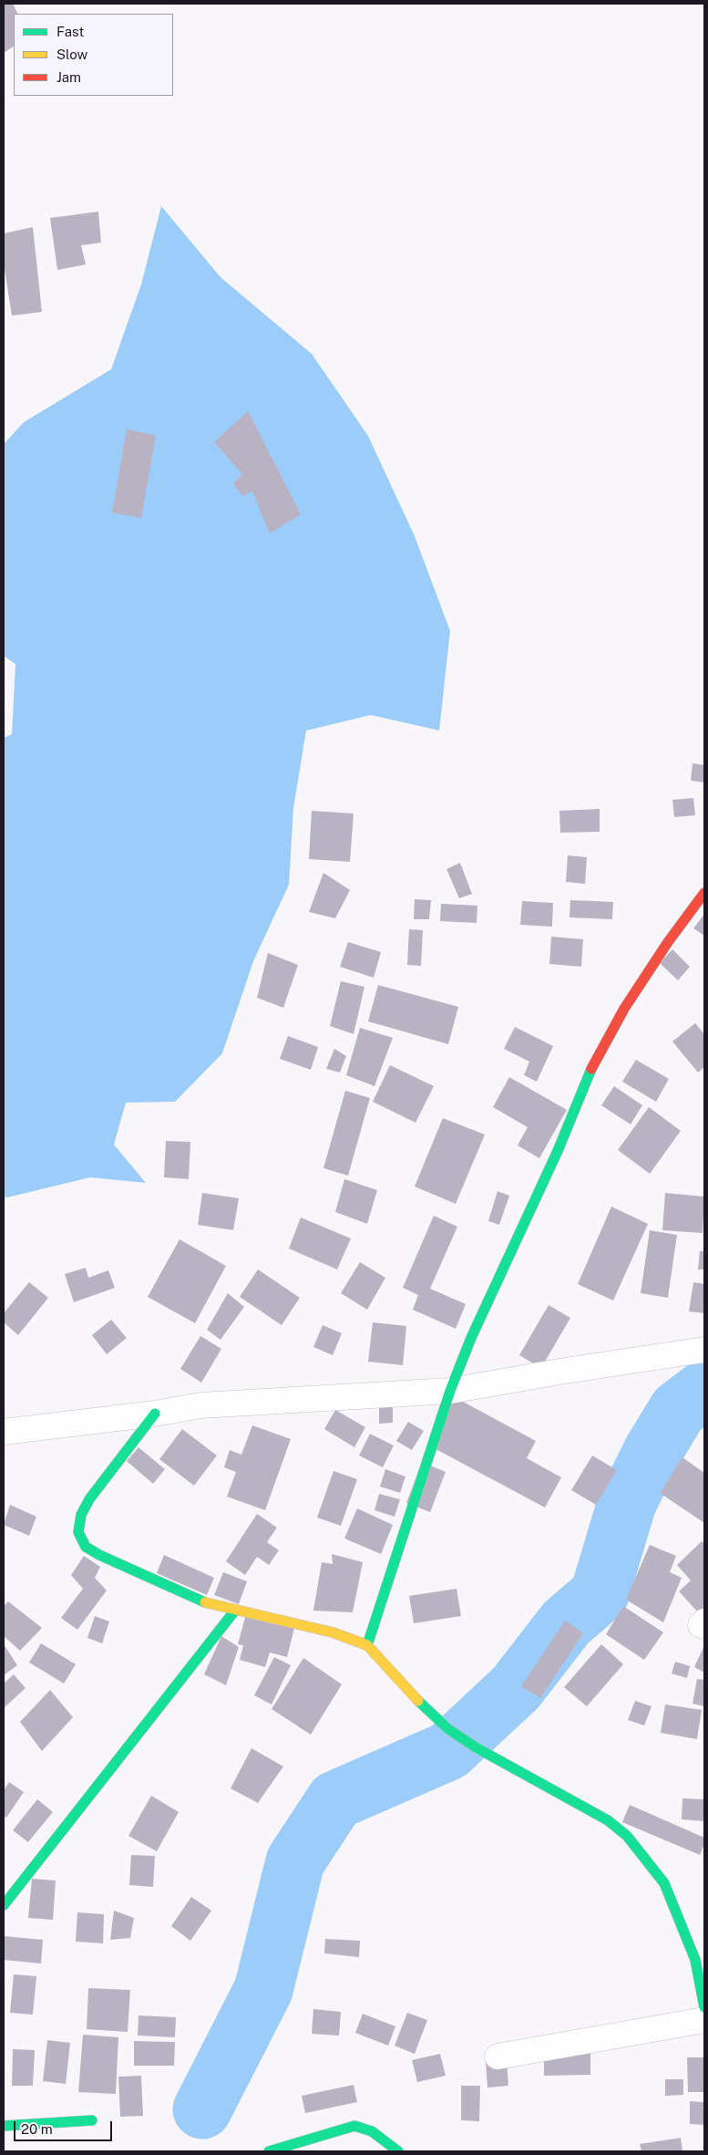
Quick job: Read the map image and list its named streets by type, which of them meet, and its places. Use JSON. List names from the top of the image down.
{
  "legend": ["Fast", "Slow", "Jam"],
  "scale_bar": "20 m"
}
